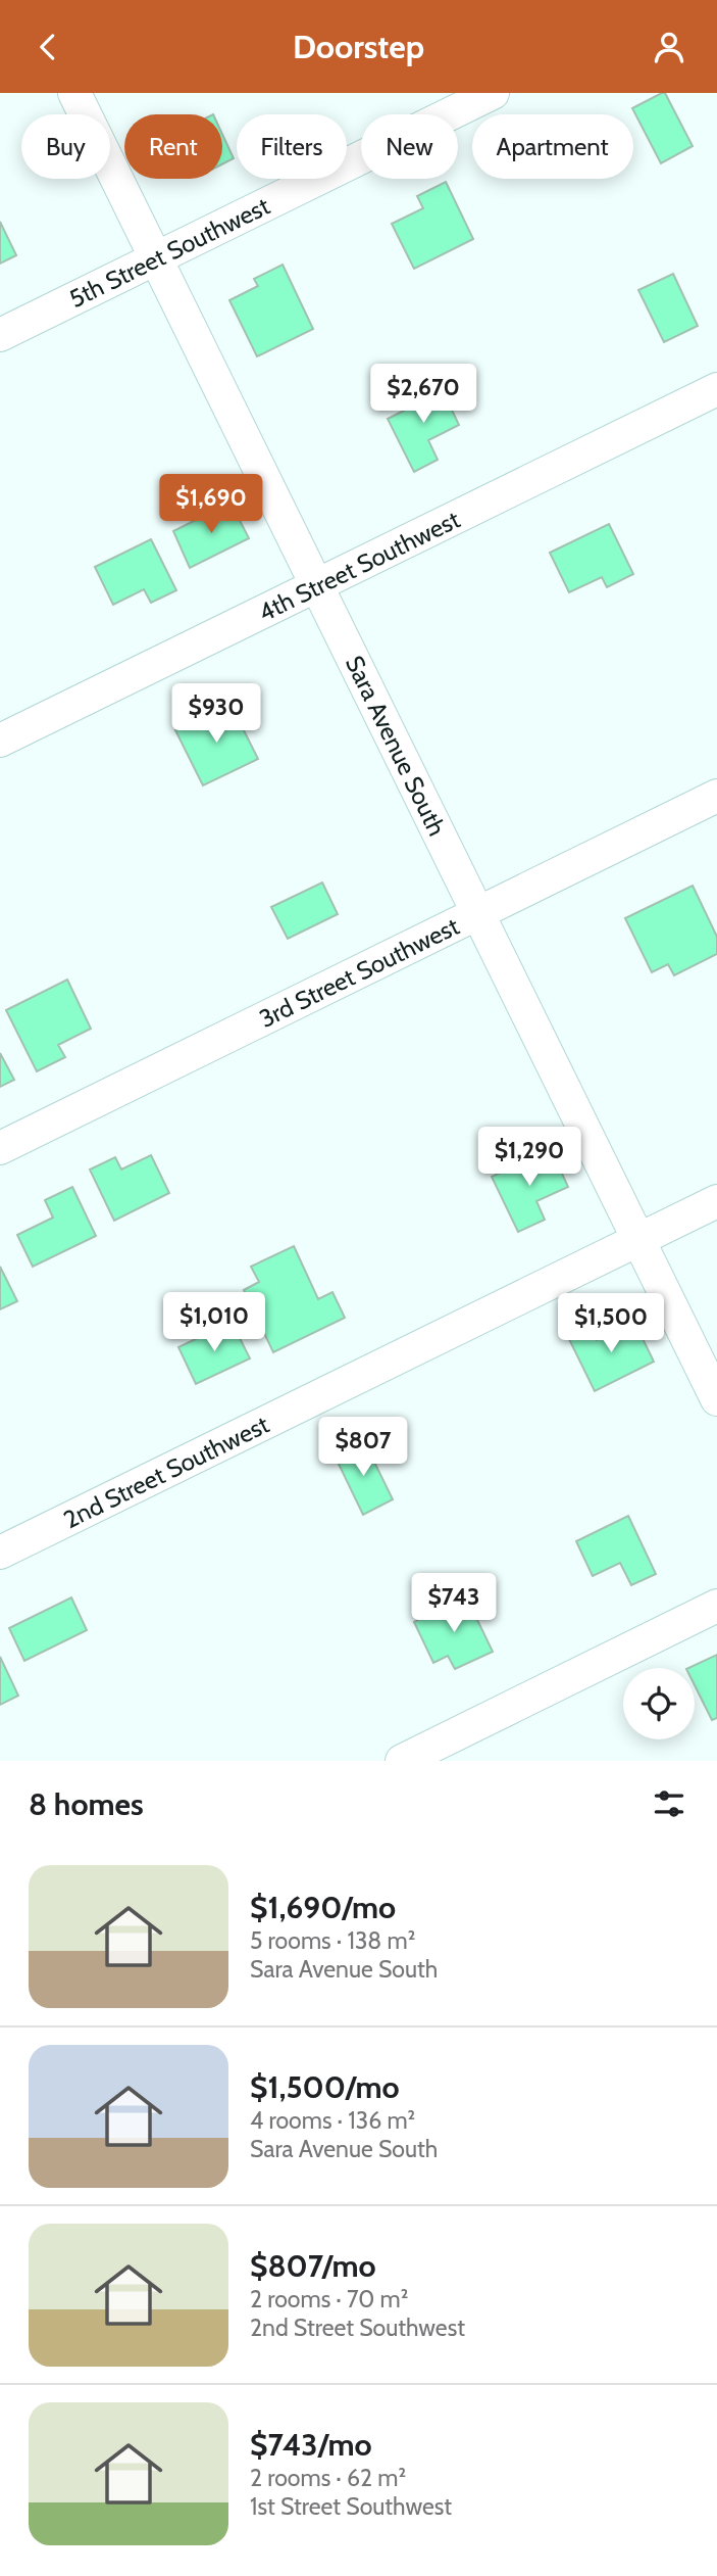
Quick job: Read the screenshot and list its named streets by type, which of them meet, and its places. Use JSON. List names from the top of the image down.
{
  "streets": {
    "street": [
      "5th Street Southwest",
      "4th Street Southwest",
      "Sara Avenue South",
      "3rd Street Southwest",
      "2nd Street Southwest"
    ]
  },
  "crossings": [
    ["5th Street Southwest", "Sara Avenue South"],
    ["4th Street Southwest", "Sara Avenue South"],
    ["Sara Avenue South", "3rd Street Southwest"],
    ["Sara Avenue South", "2nd Street Southwest"]
  ],
  "page": {
    "header": "Doorstep",
    "chip": [
      "Buy",
      "Rent",
      "Filters",
      "New",
      "Apartment"
    ],
    "price": [
      "$2,670",
      "$1,690",
      "$930",
      "$1,290",
      "$1,010",
      "$1,500",
      "$807",
      "$743"
    ],
    "heading": "8 homes",
    "list": [
      {
        "name": "$1,690/mo",
        "note": "5 rooms · 138 m² · Sara Avenue South"
      },
      {
        "name": "$1,500/mo",
        "note": "4 rooms · 136 m² · Sara Avenue South"
      },
      {
        "name": "$807/mo",
        "note": "2 rooms · 70 m² · 2nd Street Southwest"
      },
      {
        "name": "$743/mo",
        "note": "2 rooms · 62 m² · 1st Street Southwest"
      }
    ]
  }
}
